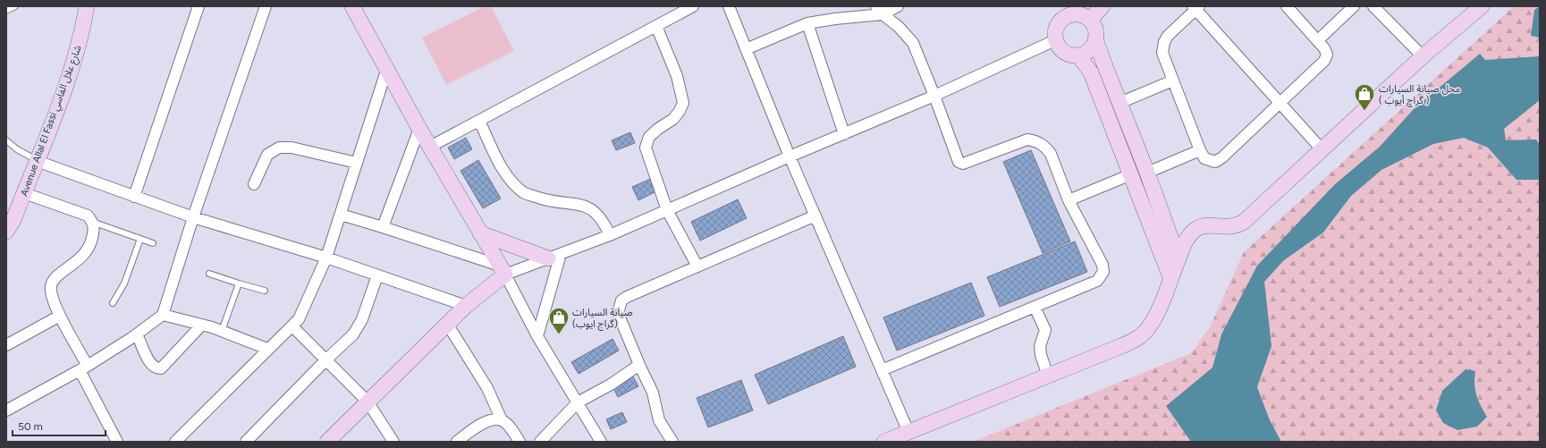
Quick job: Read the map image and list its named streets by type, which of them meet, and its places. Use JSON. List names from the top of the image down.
{
  "streets": {
    "street": ["Avenue Allal El Fassi شارع علال الفاسي"]
  },
  "places": {
    "shop": ["محل صيانة السيارات ( گراچ أيوب )", "صيانة السيارات (گراج ايوب)"]
  },
  "scale_bar": "50 m"
}
